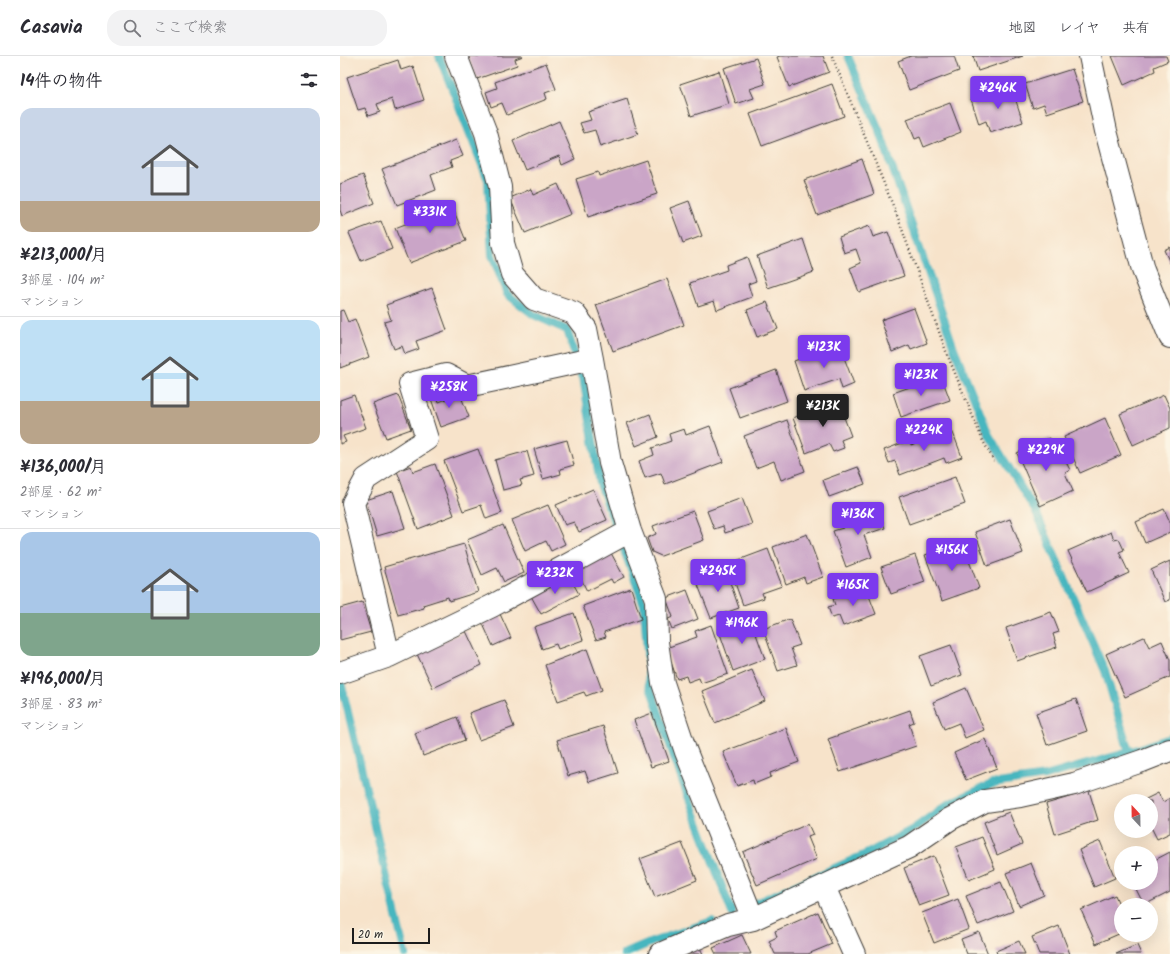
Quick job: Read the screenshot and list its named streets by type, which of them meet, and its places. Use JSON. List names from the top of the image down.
{
  "scale_bar": "20 m",
  "north": "top",
  "page": {
    "header": "Casavia",
    "search": "ここで検索",
    "nav": ["地図", "レイヤ", "共有"],
    "heading": "14件の物件",
    "price": [
      "¥246K",
      "¥331K",
      "¥123K",
      "¥123K",
      "¥258K",
      "¥213K",
      "¥224K",
      "¥229K",
      "¥136K",
      "¥156K",
      "¥245K",
      "¥232K",
      "¥165K",
      "¥196K"
    ],
    "list": [
      {
        "name": "¥213,000/月",
        "note": "3部屋 · 104 m² · マンション"
      },
      {
        "name": "¥136,000/月",
        "note": "2部屋 · 62 m² · マンション"
      },
      {
        "name": "¥196,000/月",
        "note": "3部屋 · 83 m² · マンション"
      }
    ],
    "map_buttons": ["+", "−"],
    "scale": "20 m"
  }
}
